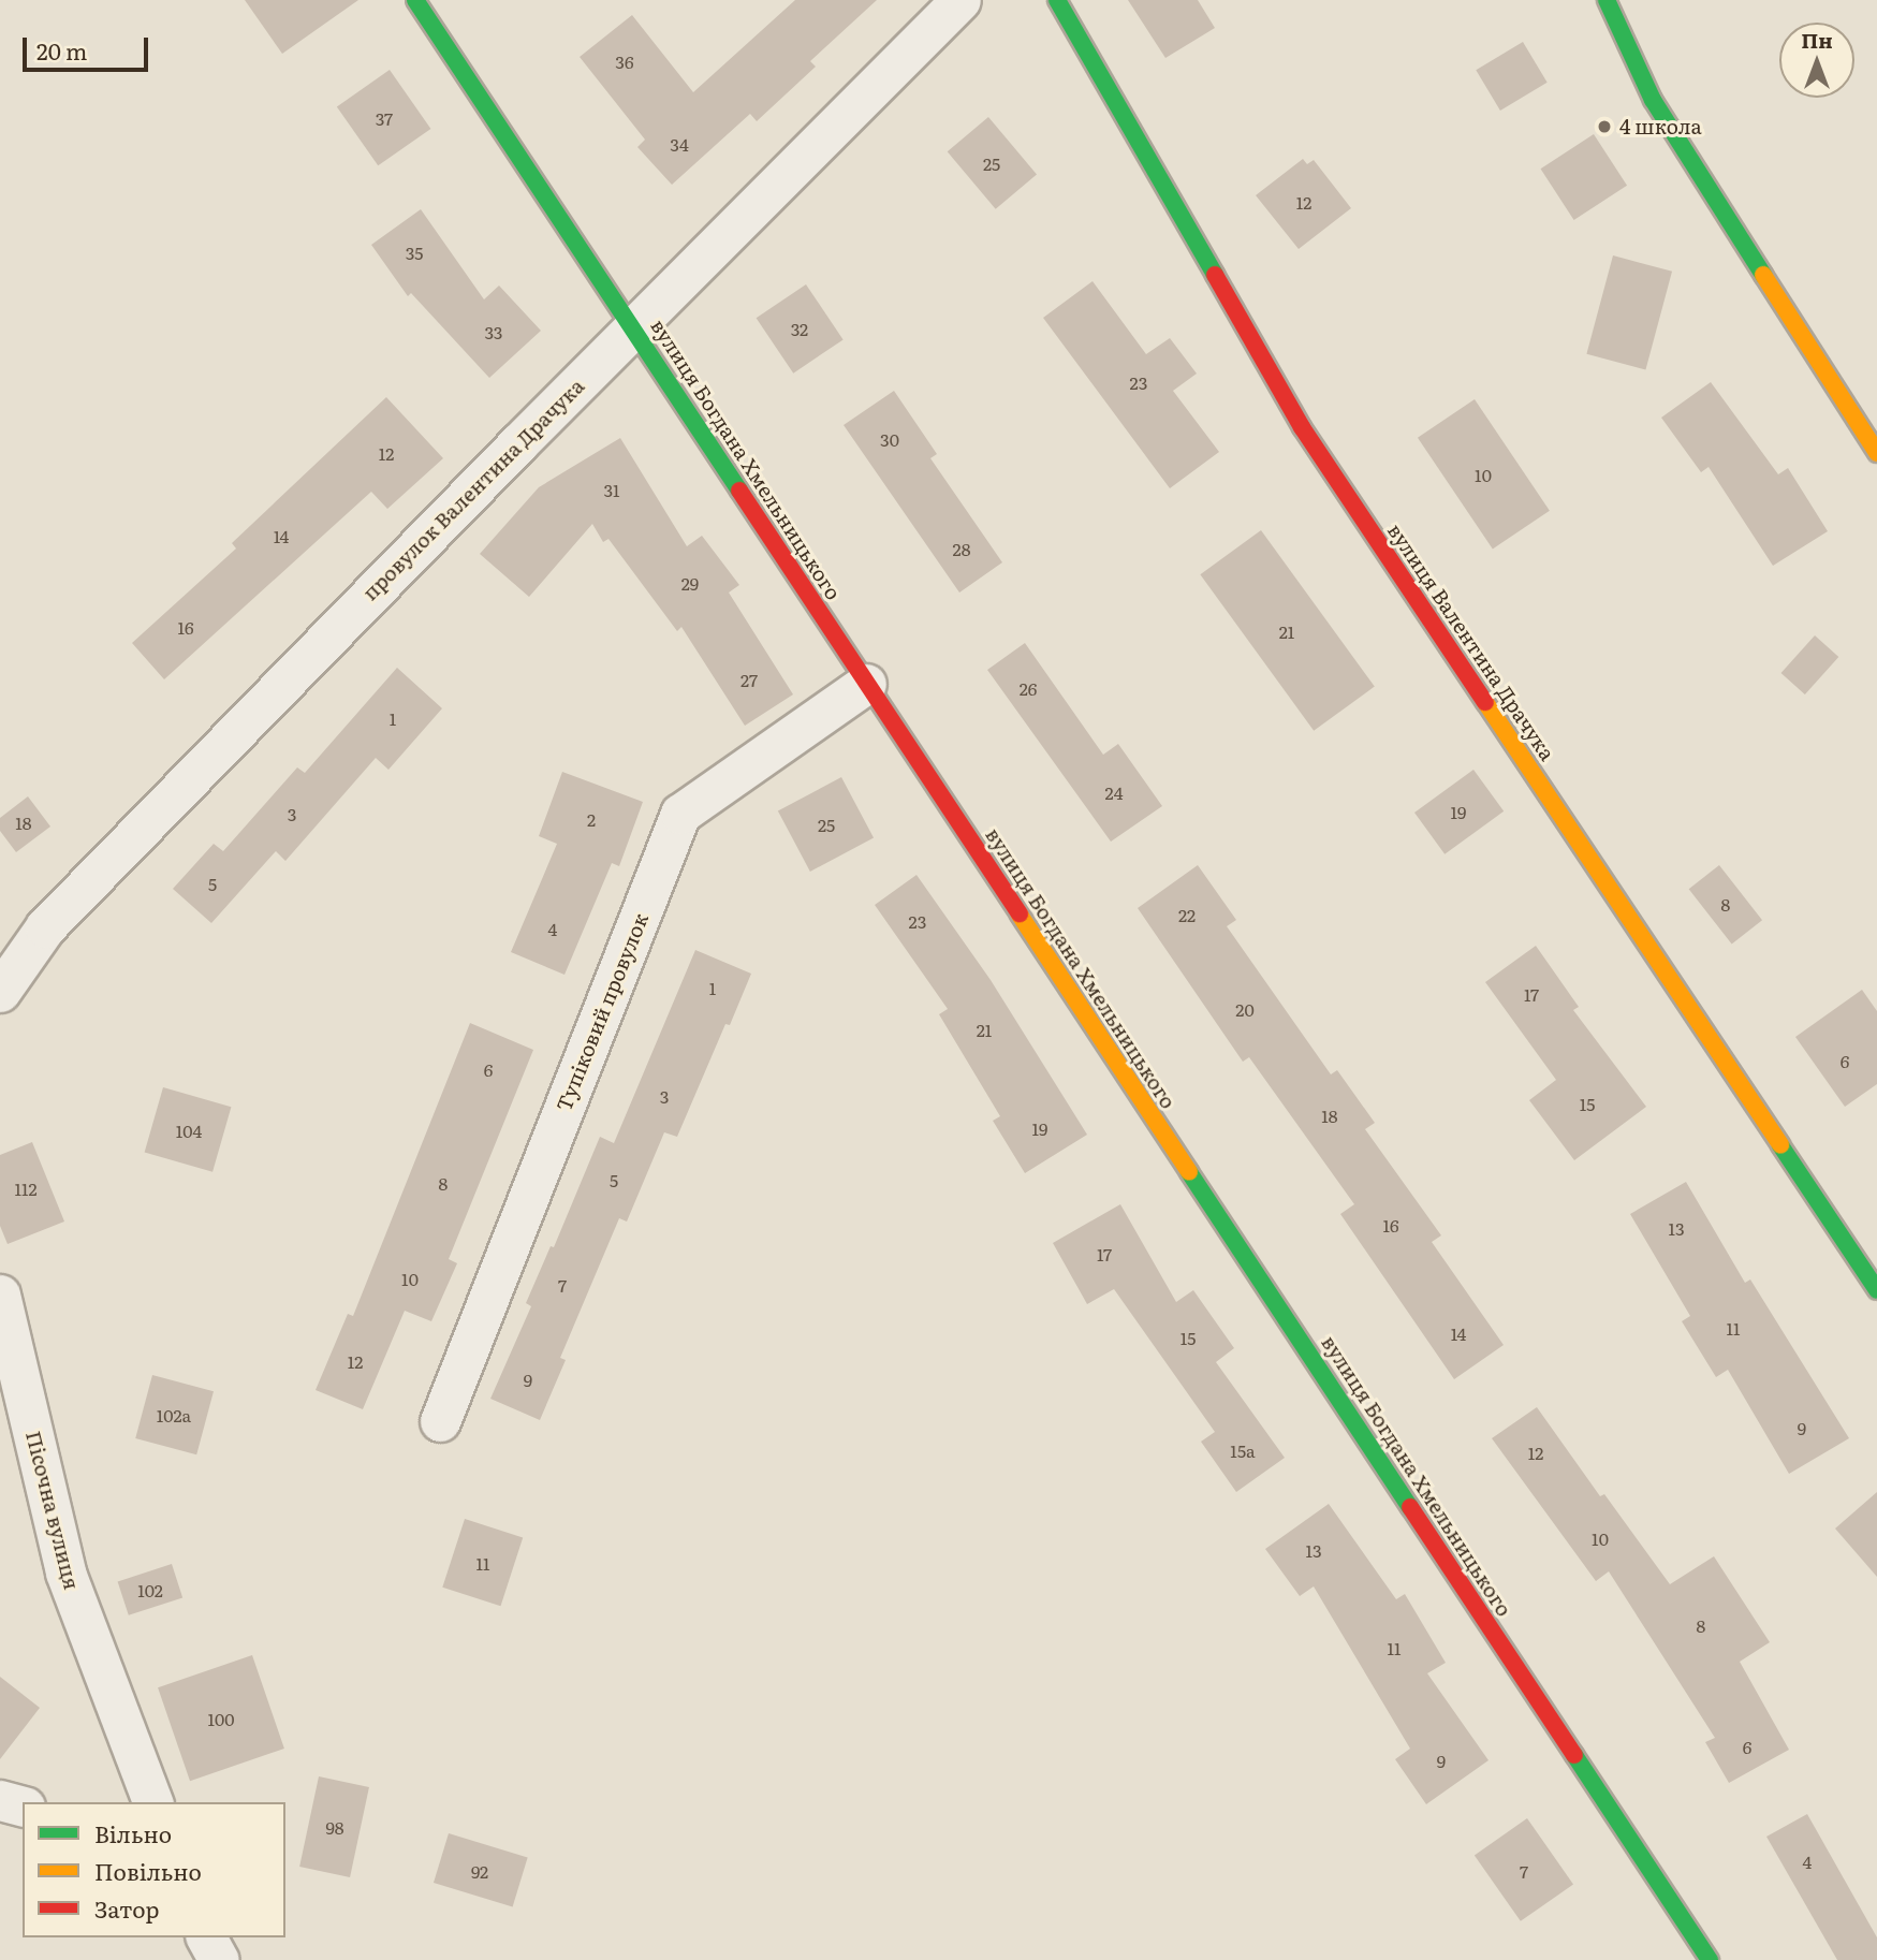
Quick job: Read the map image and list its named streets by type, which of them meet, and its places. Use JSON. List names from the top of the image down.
{
  "streets": {
    "street": [
      "вулиця Богдана Хмельницького",
      "провулок Валентина Драчука",
      "вулиця Валентина Драчука",
      "Тупіковий провулок",
      "Пісочна вулиця"
    ]
  },
  "crossings": [
    ["вулиця Богдана Хмельницького", "провулок Валентина Драчука"],
    ["вулиця Богдана Хмельницького", "Тупіковий провулок"]
  ],
  "places": ["4 школа"],
  "house_numbers": [
    "36",
    "37",
    "34",
    "25",
    "12",
    "35",
    "32",
    "33",
    "23",
    "30",
    "12",
    "10",
    "31",
    "14",
    "28",
    "29",
    "16",
    "21",
    "27",
    "26",
    "1",
    "24",
    "19",
    "3",
    "2",
    "18",
    "25",
    "5",
    "8",
    "22",
    "23",
    "4",
    "1",
    "17",
    "20",
    "21",
    "6",
    "6",
    "3",
    "15",
    "18",
    "19",
    "104",
    "5",
    "8",
    "112",
    "16",
    "13",
    "17",
    "10",
    "7",
    "11",
    "14",
    "15",
    "12",
    "9",
    "102а",
    "9",
    "15а",
    "12",
    "10",
    "13",
    "11",
    "102",
    "8",
    "11",
    "100",
    "6",
    "9",
    "98",
    "4",
    "92",
    "7"
  ],
  "legend": ["Вільно", "Повільно", "Затор"],
  "scale_bar": "20 m",
  "north": "top"
}
